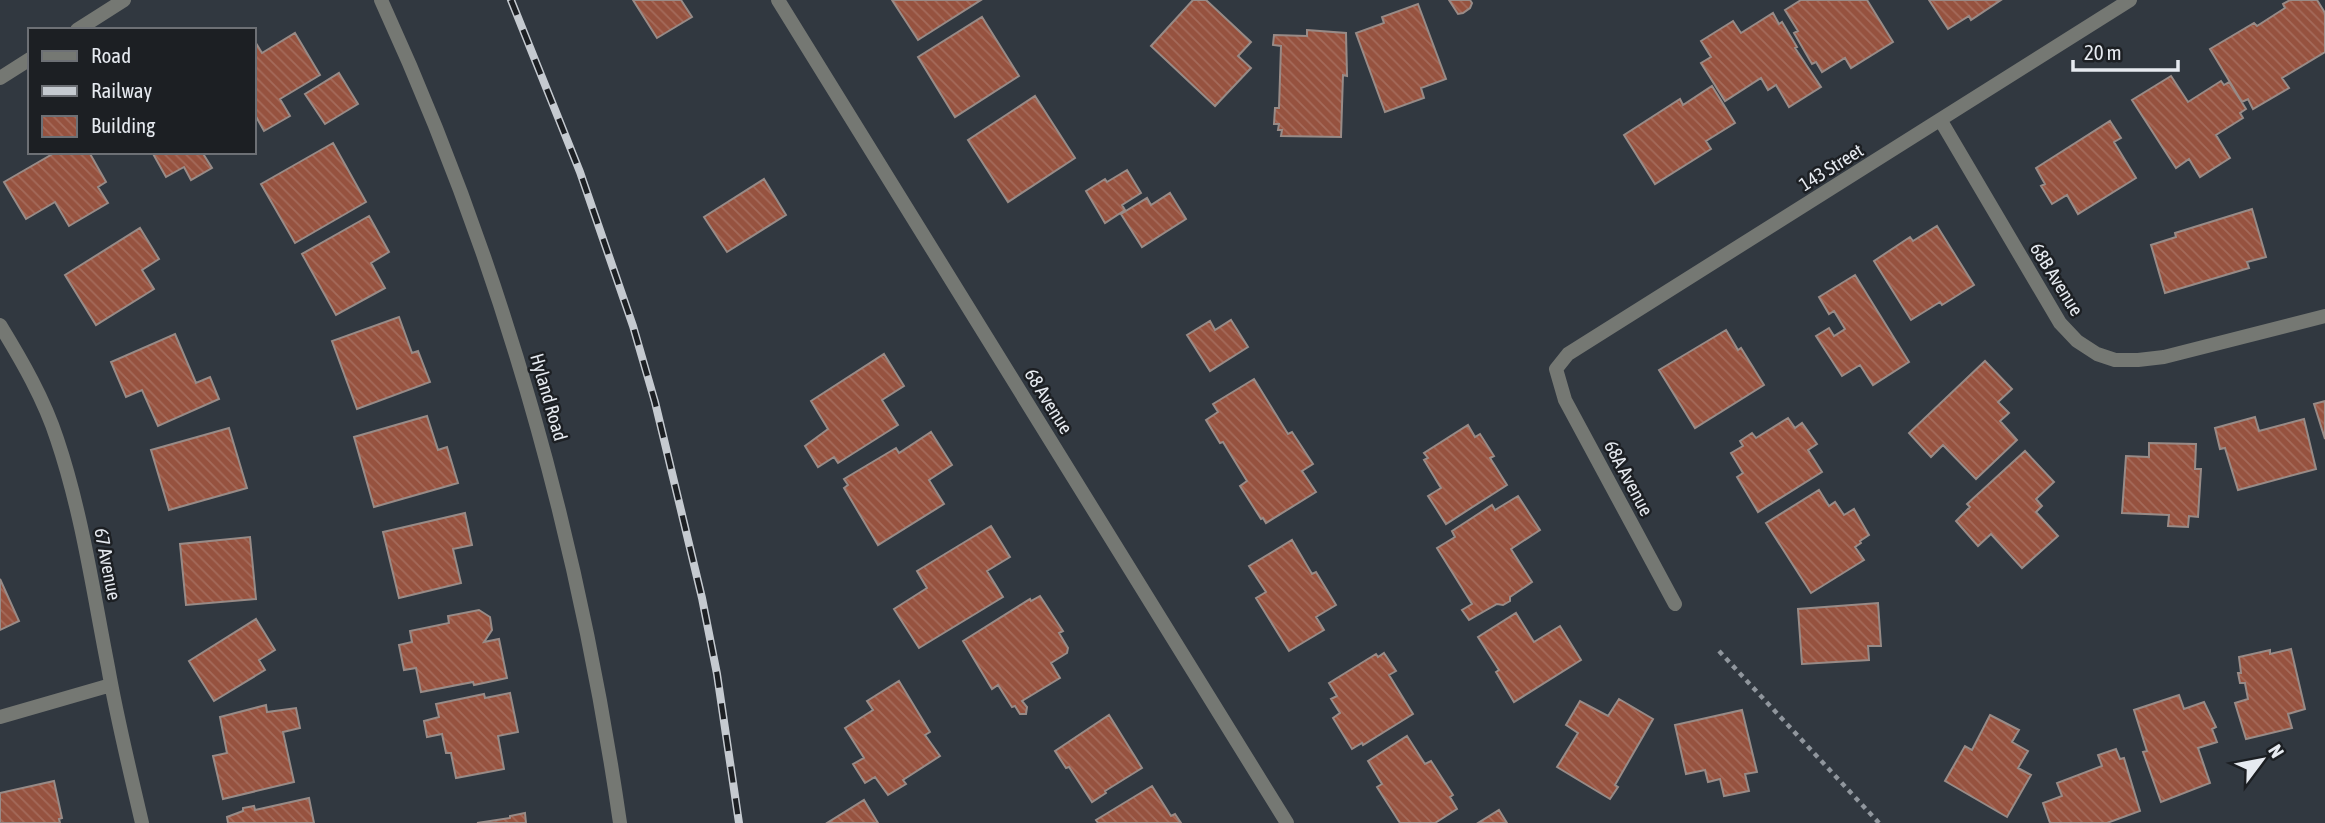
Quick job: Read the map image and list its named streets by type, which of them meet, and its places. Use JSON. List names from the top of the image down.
{
  "streets": {
    "street": [
      "143 Street",
      "68B Avenue",
      "Hyland Road",
      "68 Avenue",
      "68A Avenue",
      "67 Avenue"
    ]
  },
  "crossings": [
    ["143 Street", "68B Avenue"],
    ["143 Street", "68A Avenue"]
  ],
  "legend": ["Road", "Railway", "Building"],
  "scale_bar": "20 m",
  "north": "top right"
}
